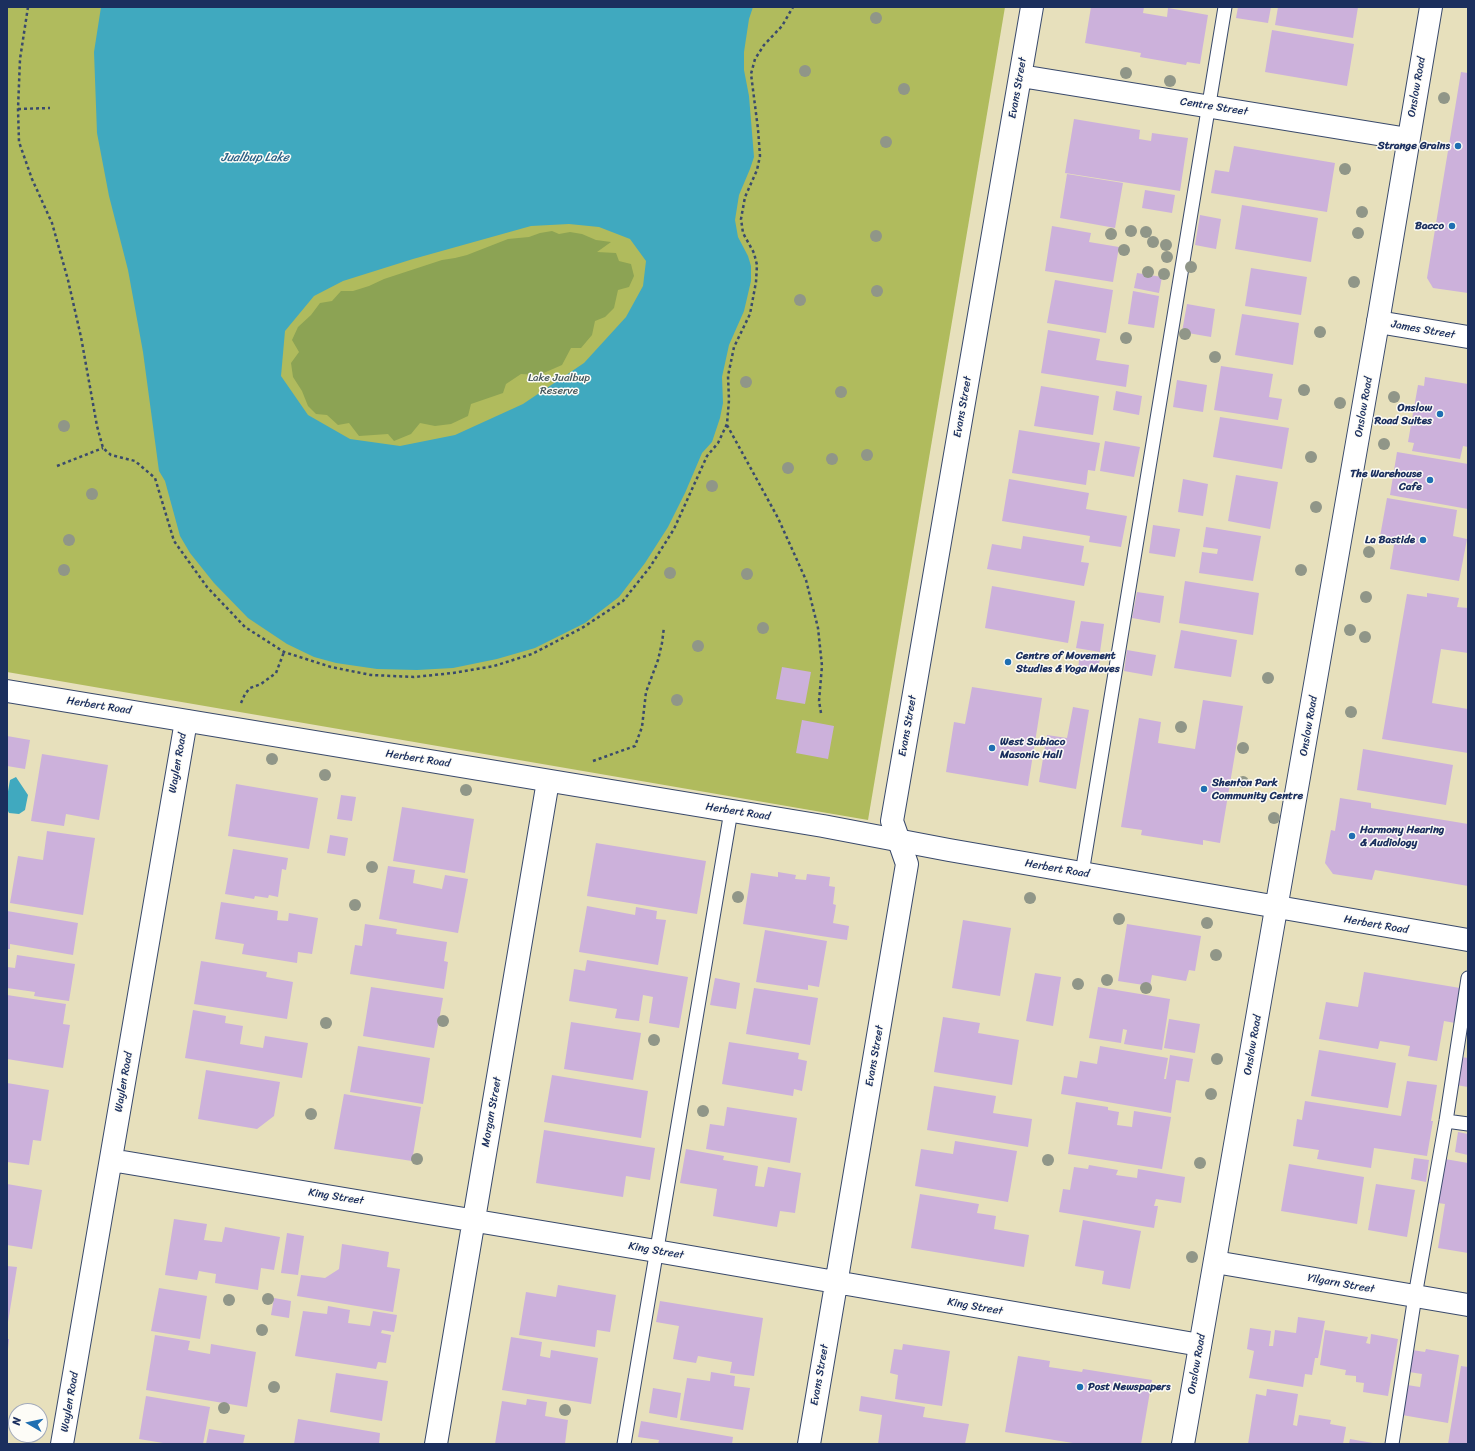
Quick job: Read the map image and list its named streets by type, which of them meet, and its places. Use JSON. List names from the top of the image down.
{
  "streets": {
    "street": [
      "Onslow Road",
      "Evans Street",
      "Centre Street",
      "James Street",
      "Herbert Road",
      "Waylen Road",
      "Morgan Street",
      "King Street",
      "Yilgarn Street"
    ]
  },
  "crossings": [
    ["Onslow Road", "Centre Street"],
    ["Onslow Road", "James Street"],
    ["Onslow Road", "Herbert Road"],
    ["Onslow Road", "King Street"],
    ["Onslow Road", "Yilgarn Street"],
    ["Evans Street", "Centre Street"],
    ["Evans Street", "Herbert Road"],
    ["Evans Street", "King Street"],
    ["Herbert Road", "Waylen Road"],
    ["Herbert Road", "Morgan Street"],
    ["Waylen Road", "King Street"],
    ["Morgan Street", "King Street"]
  ],
  "water": ["Jualbup Lake"],
  "parks": ["Lake Jualbup Reserve"],
  "places": [
    "Strange Grains",
    "Bacco",
    "Onslow Road Suites",
    "The Warehouse Cafe",
    "La Bastide",
    "Centre of Movement Studies & Yoga Moves",
    "West Subiaco Masonic Hall",
    "Shenton Park Community Centre",
    "Harmony Hearing & Audiology",
    "Post Newspapers"
  ],
  "north": "left"
}
